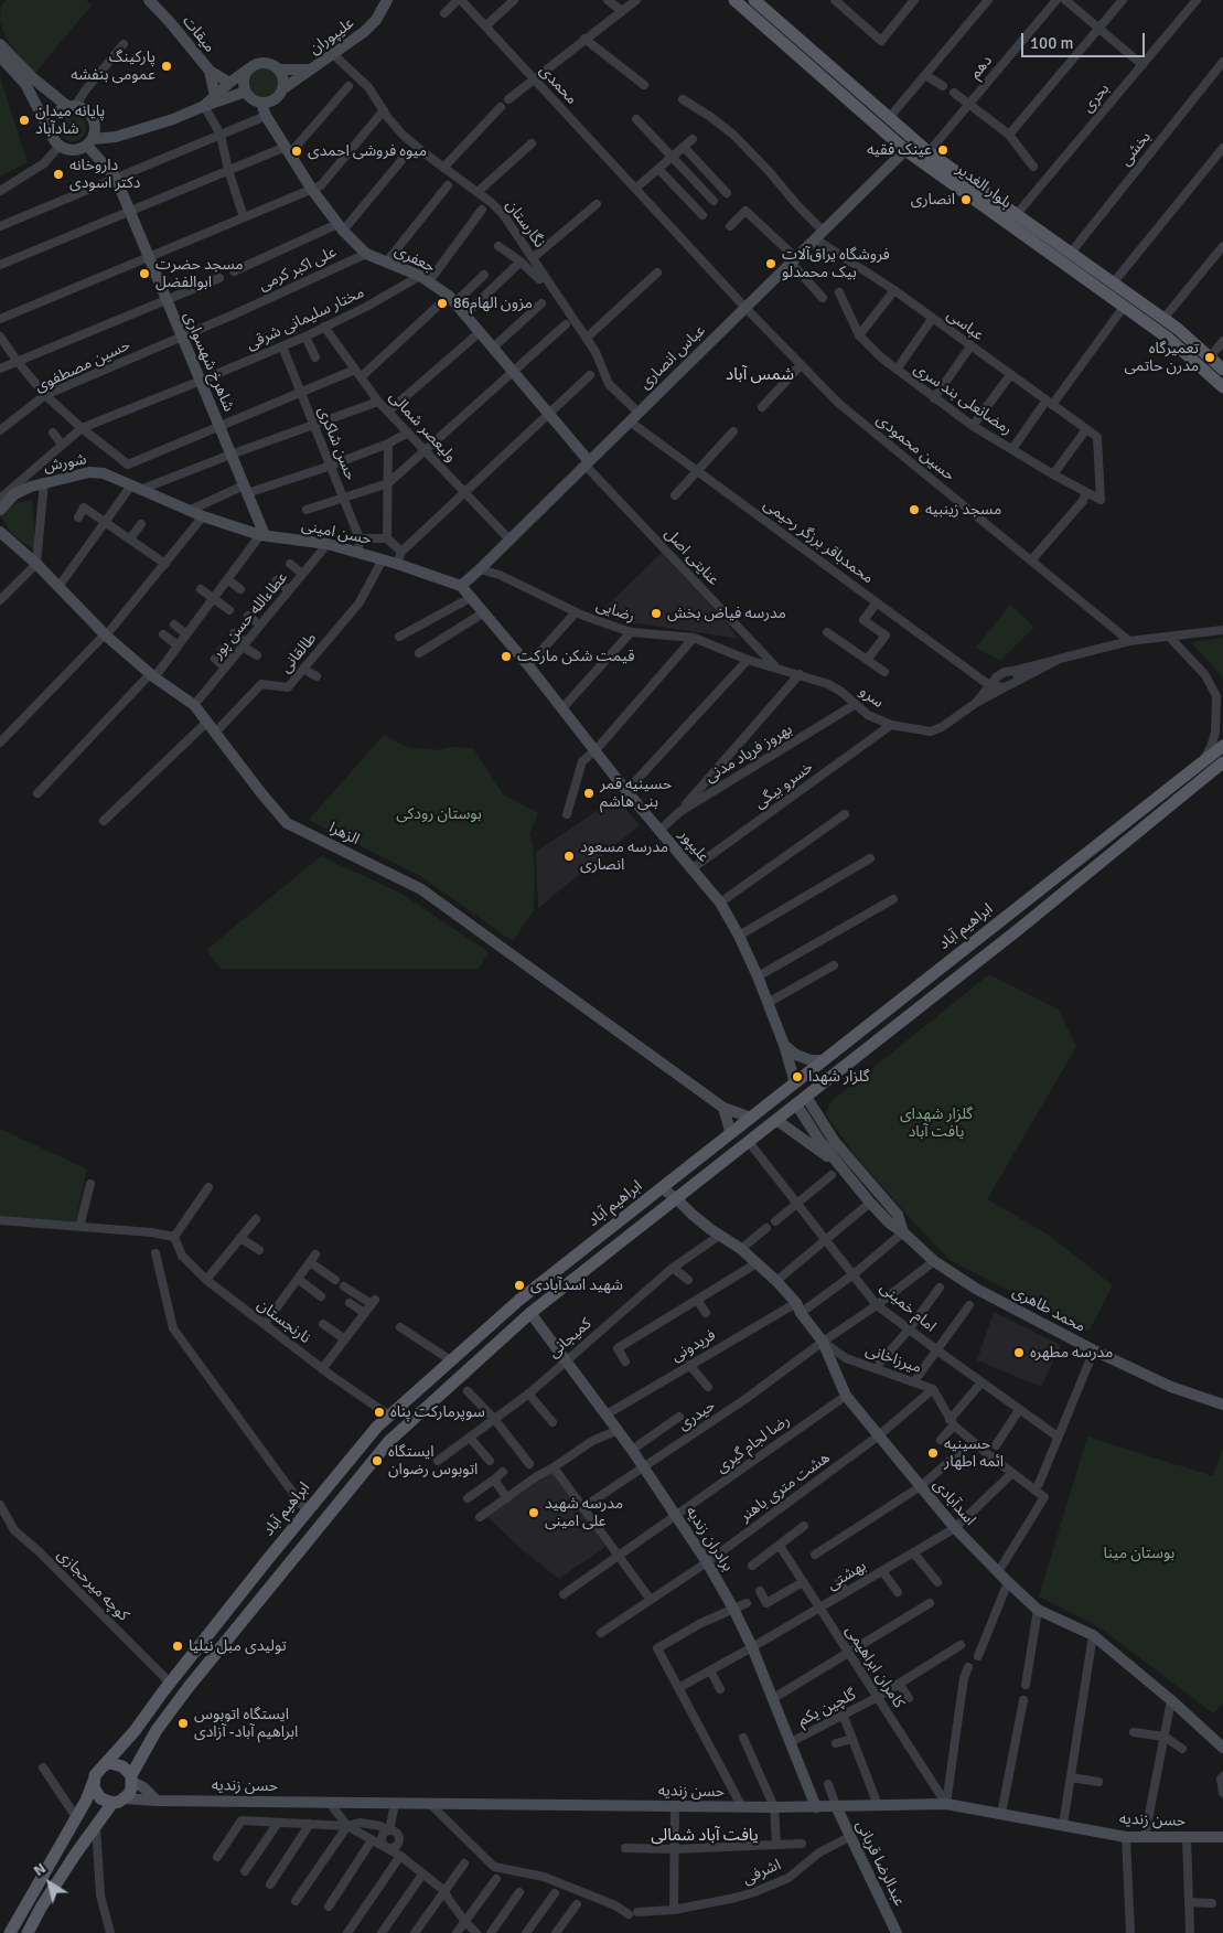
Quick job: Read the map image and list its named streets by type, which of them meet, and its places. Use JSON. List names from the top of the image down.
{
  "streets": {
    "main road": ["بلوار الغدیر", "ابراهیم آباد"],
    "street": [
      "میقات",
      "علیپوران",
      "دهم",
      "محمدی",
      "بحری",
      "بخشی",
      "نگارستان",
      "جعفری",
      "علی اکبر کرمی",
      "مختار سلیمانی شرقی",
      "عباسی",
      "عباس انصاری",
      "شاهرخ شهسواری",
      "حسین مصطفوی",
      "رمضانعلی بند سری",
      "ولیعصر شمالی",
      "حسن شاکری",
      "حسین محمودی",
      "شورش",
      "حسن امینی",
      "محمدباقر برزگر رحیمی",
      "عنایتی اصل",
      "رضایی",
      "عطاءالله حسن پور",
      "طالقانی",
      "سرو",
      "بهروز فریاد مدنی",
      "خسرو بیگی",
      "الزهرا",
      "علیپور",
      "امام خمینی",
      "محمد طاهری",
      "نارنجستان",
      "کمیجانی",
      "فریدونی",
      "میرزاخانی",
      "حیدری",
      "رضا لجام گیری",
      "هشت متری باهنر",
      "اسدآبادی",
      "برادران زندیه",
      "بهشتی",
      "کوچه میرحجازی",
      "کامران ابراهیمی",
      "گلچین یکم",
      "حسن زندیه",
      "عبدالرضا قربانی",
      "اشرفی"
    ]
  },
  "crossings": [
    ["علیپوران", "نگارستان"],
    ["علیپوران", "جعفری"],
    ["دهم", "بلوار الغدیر"],
    ["محمدی", "عباس انصاری"],
    ["محمدی", "حسین محمودی"],
    ["بحری", "بلوار الغدیر"],
    ["بخشی", "بلوار الغدیر"],
    ["بلوار الغدیر", "عباس انصاری"],
    ["نگارستان", "عباس انصاری"],
    ["جعفری", "علی اکبر کرمی"],
    ["جعفری", "مختار سلیمانی شرقی"],
    ["جعفری", "عباس انصاری"],
    ["جعفری", "عنایتی اصل"],
    ["علی اکبر کرمی", "شاهرخ شهسواری"],
    ["علی اکبر کرمی", "حسین مصطفوی"],
    ["مختار سلیمانی شرقی", "شاهرخ شهسواری"],
    ["مختار سلیمانی شرقی", "ولیعصر شمالی"],
    ["مختار سلیمانی شرقی", "حسن شاکری"],
    ["عباسی", "عباس انصاری"],
    ["عباسی", "رمضانعلی بند سری"],
    ["عباس انصاری", "ولیعصر شمالی"],
    ["عباس انصاری", "حسین محمودی"],
    ["عباس انصاری", "حسن امینی"],
    ["عباس انصاری", "محمدباقر برزگر رحیمی"],
    ["عباس انصاری", "عنایتی اصل"],
    ["عباس انصاری", "رضایی"],
    ["عباس انصاری", "علیپور"],
    ["شاهرخ شهسواری", "حسین مصطفوی"],
    ["شاهرخ شهسواری", "حسن امینی"],
    ["حسن شاکری", "حسن امینی"],
    ["شورش", "حسن امینی"],
    ["حسن امینی", "عطاءالله حسن پور"],
    ["حسن امینی", "طالقانی"],
    ["حسن امینی", "علیپور"],
    ["عنایتی اصل", "سرو"],
    ["رضایی", "سرو"],
    ["عطاءالله حسن پور", "الزهرا"],
    ["طالقانی", "الزهرا"],
    ["سرو", "بهروز فریاد مدنی"],
    ["سرو", "خسرو بیگی"],
    ["بهروز فریاد مدنی", "علیپور"],
    ["خسرو بیگی", "علیپور"],
    ["الزهرا", "ابراهیم آباد"],
    ["علیپور", "ابراهیم آباد"],
    ["ابراهیم آباد", "نارنجستان"],
    ["ابراهیم آباد", "اسدآبادی"],
    ["ابراهیم آباد", "کوچه میرحجازی"],
    ["ابراهیم آباد", "حسن زندیه"],
    ["امام خمینی", "فریدونی"],
    ["امام خمینی", "حیدری"],
    ["محمد طاهری", "فریدونی"],
    ["محمد طاهری", "حیدری"],
    ["کمیجانی", "اسدآبادی"],
    ["کمیجانی", "برادران زندیه"],
    ["فریدونی", "اسدآبادی"],
    ["فریدونی", "برادران زندیه"],
    ["میرزاخانی", "حیدری"],
    ["میرزاخانی", "هشت متری باهنر"],
    ["میرزاخانی", "اسدآبادی"],
    ["میرزاخانی", "بهشتی"],
    ["حیدری", "اسدآبادی"],
    ["حیدری", "برادران زندیه"],
    ["رضا لجام گیری", "اسدآبادی"],
    ["رضا لجام گیری", "برادران زندیه"],
    ["هشت متری باهنر", "اسدآبادی"],
    ["هشت متری باهنر", "برادران زندیه"],
    ["اسدآبادی", "بهشتی"],
    ["برادران زندیه", "بهشتی"],
    ["برادران زندیه", "گلچین یکم"],
    ["برادران زندیه", "حسن زندیه"],
    ["بهشتی", "کامران ابراهیمی"],
    ["کامران ابراهیمی", "گلچین یکم"],
    ["کامران ابراهیمی", "حسن زندیه"],
    ["حسن زندیه", "عبدالرضا قربانی"],
    ["عبدالرضا قربانی", "اشرفی"]
  ],
  "districts": ["شمس آباد", "یافت آباد شمالی"],
  "parks": ["بوستان رودکی", "گلزار شهدای یافت آباد", "بوستان مینا"],
  "places": [
    "پارکینگ عمومی بنفشه",
    "پایانه میدان شادآباد",
    "عینک فقیه",
    "میوه فروشی احمدی",
    "داروخانه دکتر اسودی",
    "انصاری",
    "فروشگاه یراق‌آلات بیک محمدلو",
    "مسجد حضرت ابوالفضل",
    "مزون الهام86",
    "تعمیرگاه مدرن حاتمی",
    "مسجد زینبیه",
    "مدرسه فیاض بخش",
    "قیمت شکن مارکت",
    "حسینیه قمر بنی هاشم",
    "مدرسه مسعود انصاری",
    "گلزار شهدا",
    "شهید اسدآبادی",
    "مدرسه مطهره",
    "سوپرمارکت پناه",
    "حسینیه ائمه اطهار",
    "ایستگاه اتوبوس رضوان",
    "مدرسه شهید علی امینی",
    "تولیدی مبل نیلیا",
    "ایستگاه اتوبوس ابراهیم آباد- آزادی"
  ],
  "scale_bar": "100 m",
  "north": "top left"
}
